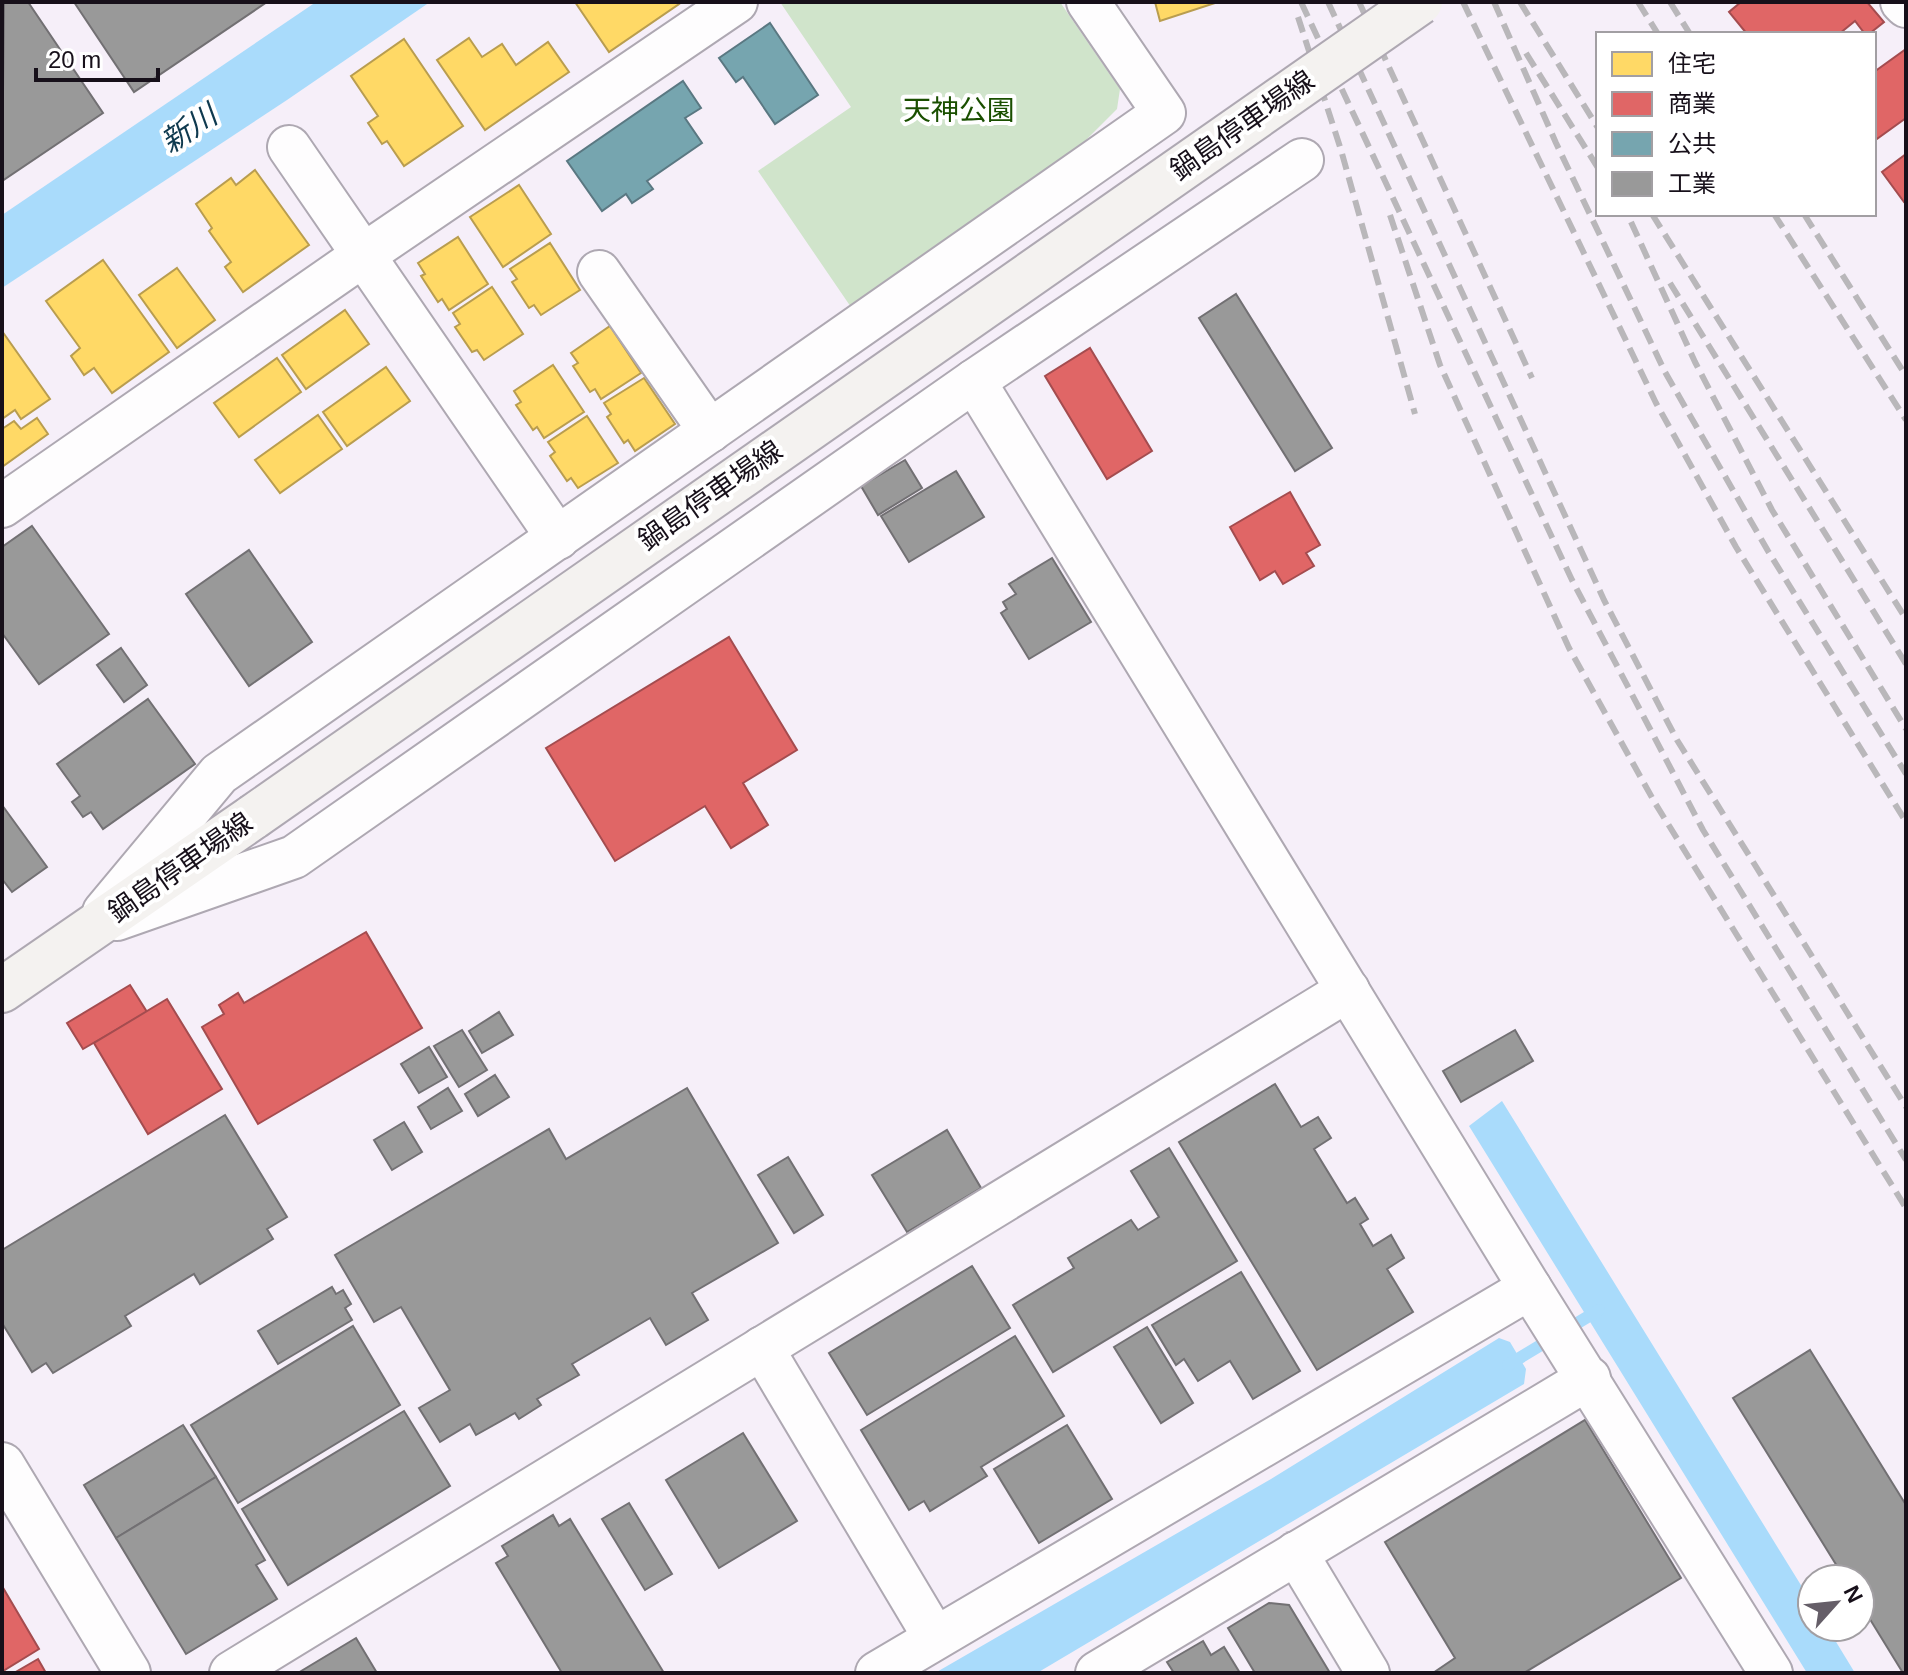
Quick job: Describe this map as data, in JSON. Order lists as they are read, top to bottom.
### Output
{
  "streets": {
    "main road": ["鍋島停車場線"]
  },
  "water": ["新川"],
  "parks": ["天神公園"],
  "legend": [
    "住宅",
    "商業",
    "公共",
    "工業"
  ],
  "scale_bar": "20 m",
  "north": "top right"
}
